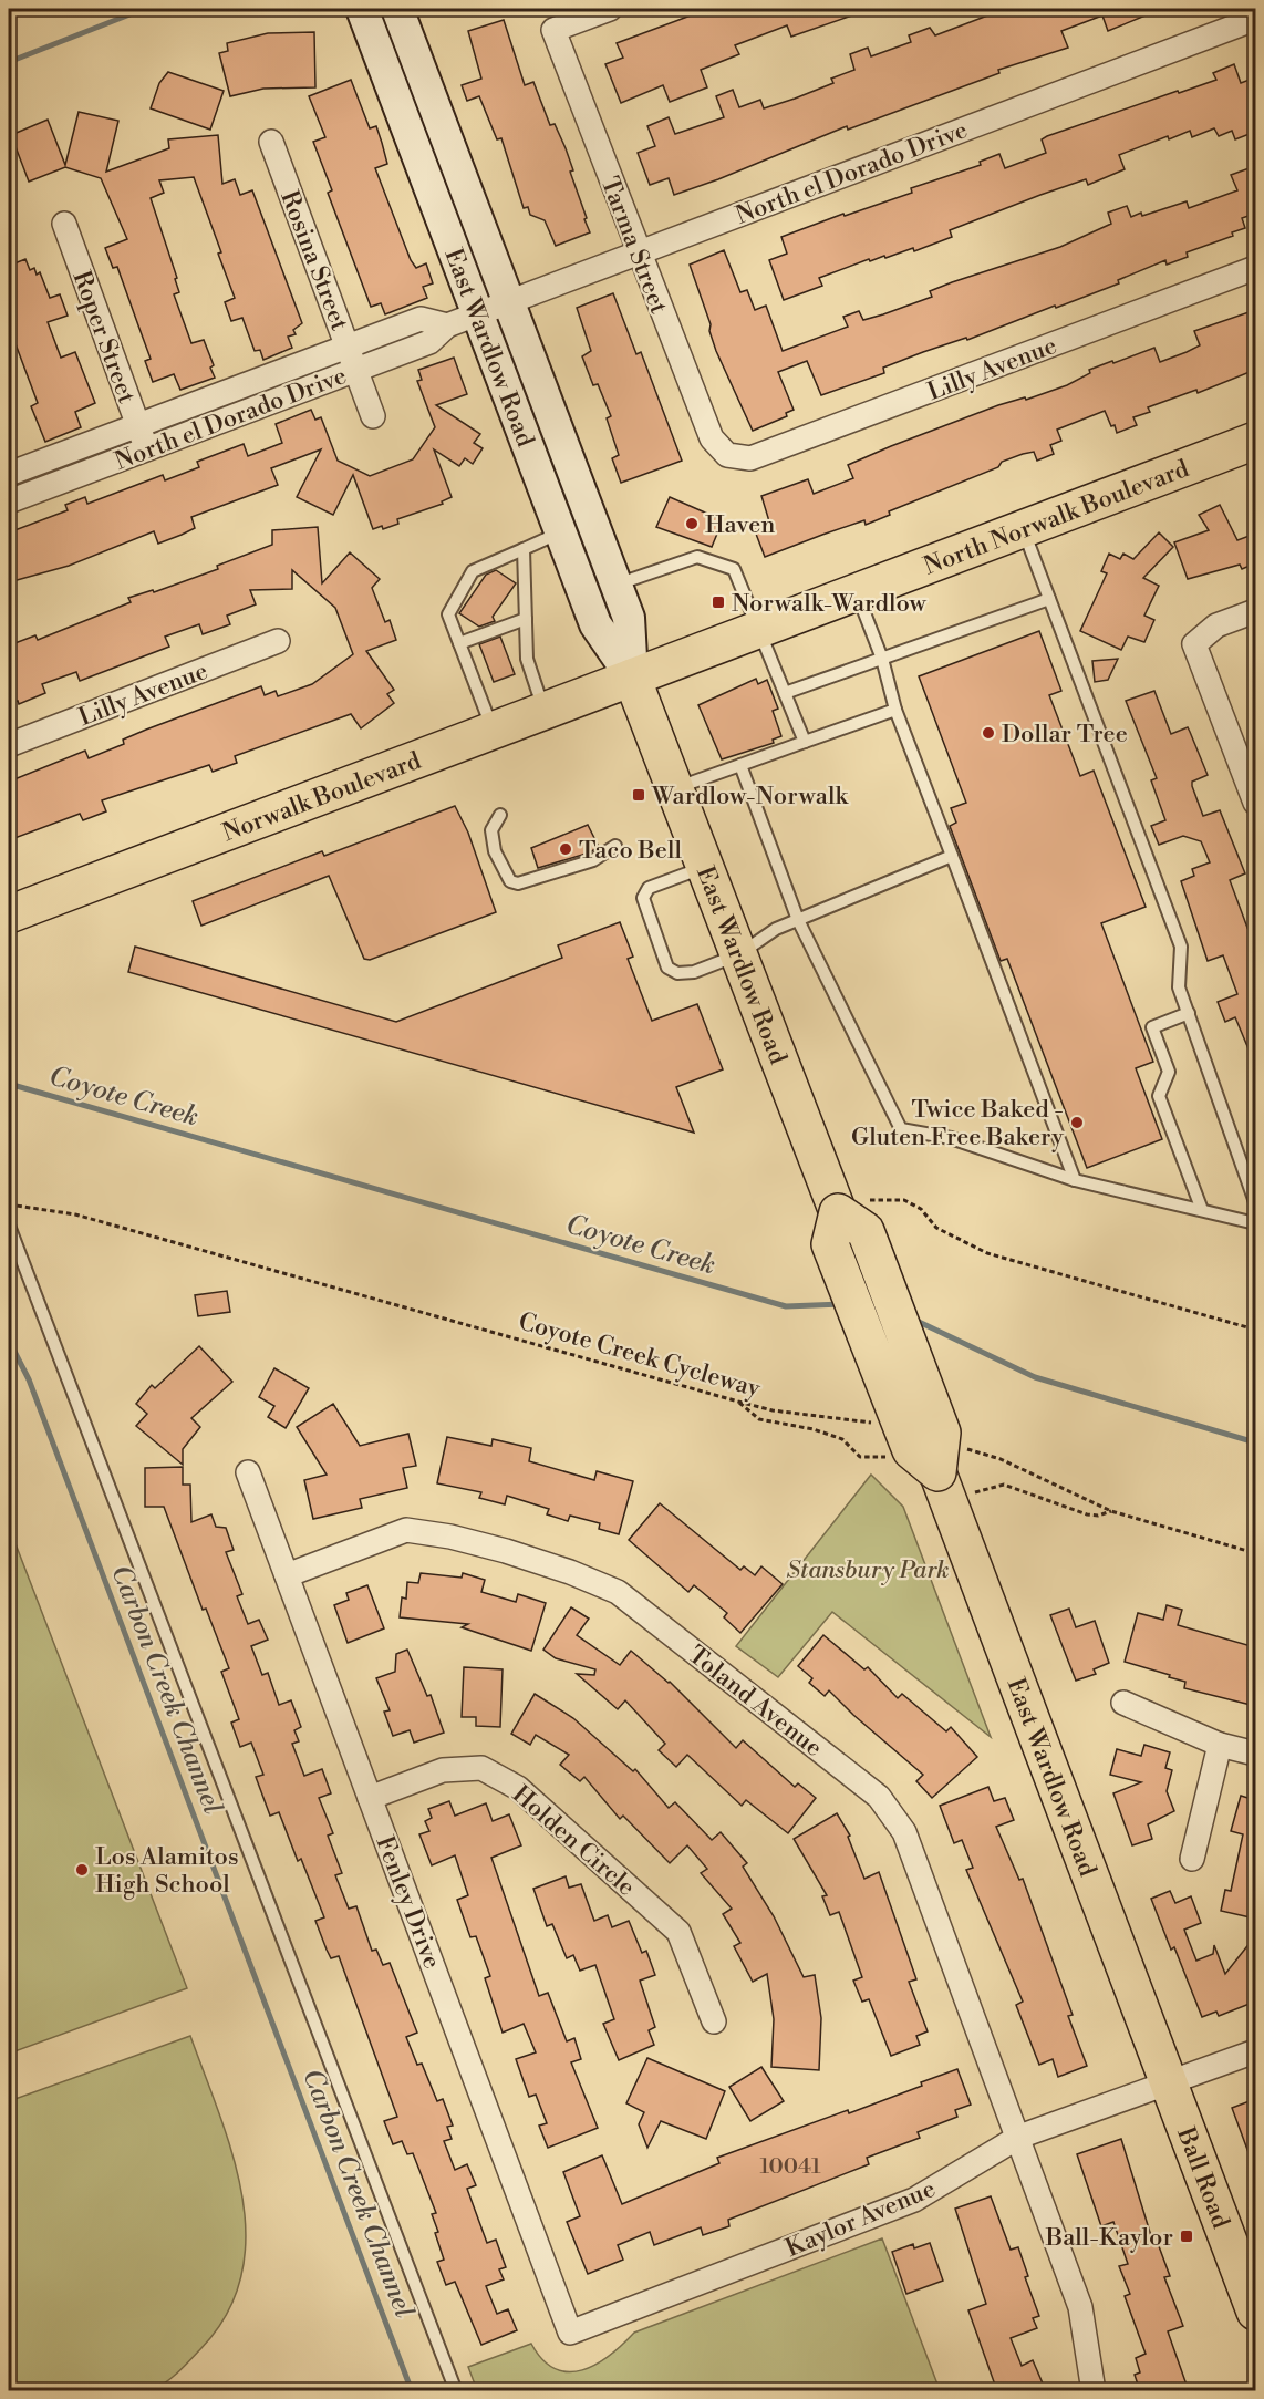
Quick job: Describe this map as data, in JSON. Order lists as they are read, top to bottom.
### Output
{
  "streets": {
    "main road": [
      "East Wardlow Road",
      "North Norwalk Boulevard",
      "Norwalk Boulevard",
      "Ball Road"
    ],
    "street": [
      "North el Dorado Drive",
      "Tarma Street",
      "Rosina Street",
      "Roper Street",
      "Lilly Avenue",
      "Toland Avenue",
      "Holden Circle",
      "Fenley Drive",
      "Kaylor Avenue"
    ],
    "path": ["Coyote Creek Cycleway"]
  },
  "crossings": [
    ["North el Dorado Drive", "Tarma Street"],
    ["North el Dorado Drive", "Rosina Street"],
    ["North el Dorado Drive", "Roper Street"],
    ["North el Dorado Drive", "East Wardlow Road"],
    ["Tarma Street", "Lilly Avenue"],
    ["East Wardlow Road", "North Norwalk Boulevard"],
    ["East Wardlow Road", "Norwalk Boulevard"],
    ["East Wardlow Road", "Ball Road"],
    ["East Wardlow Road", "Kaylor Avenue"],
    ["North Norwalk Boulevard", "Norwalk Boulevard"],
    ["Toland Avenue", "Fenley Drive"],
    ["Toland Avenue", "Kaylor Avenue"],
    ["Holden Circle", "Fenley Drive"],
    ["Fenley Drive", "Kaylor Avenue"],
    ["Ball Road", "Kaylor Avenue"]
  ],
  "water": ["Coyote Creek", "Carbon Creek Channel"],
  "parks": ["Stansbury Park"],
  "places": {
    "other": [
      "Haven",
      "Dollar Tree",
      "Taco Bell",
      "Twice Baked - Gluten Free Bakery",
      "Los Alamitos High School"
    ],
    "transit": ["Norwalk-Wardlow", "Wardlow-Norwalk", "Ball-Kaylor"]
  },
  "house_numbers": ["10041"]
}
